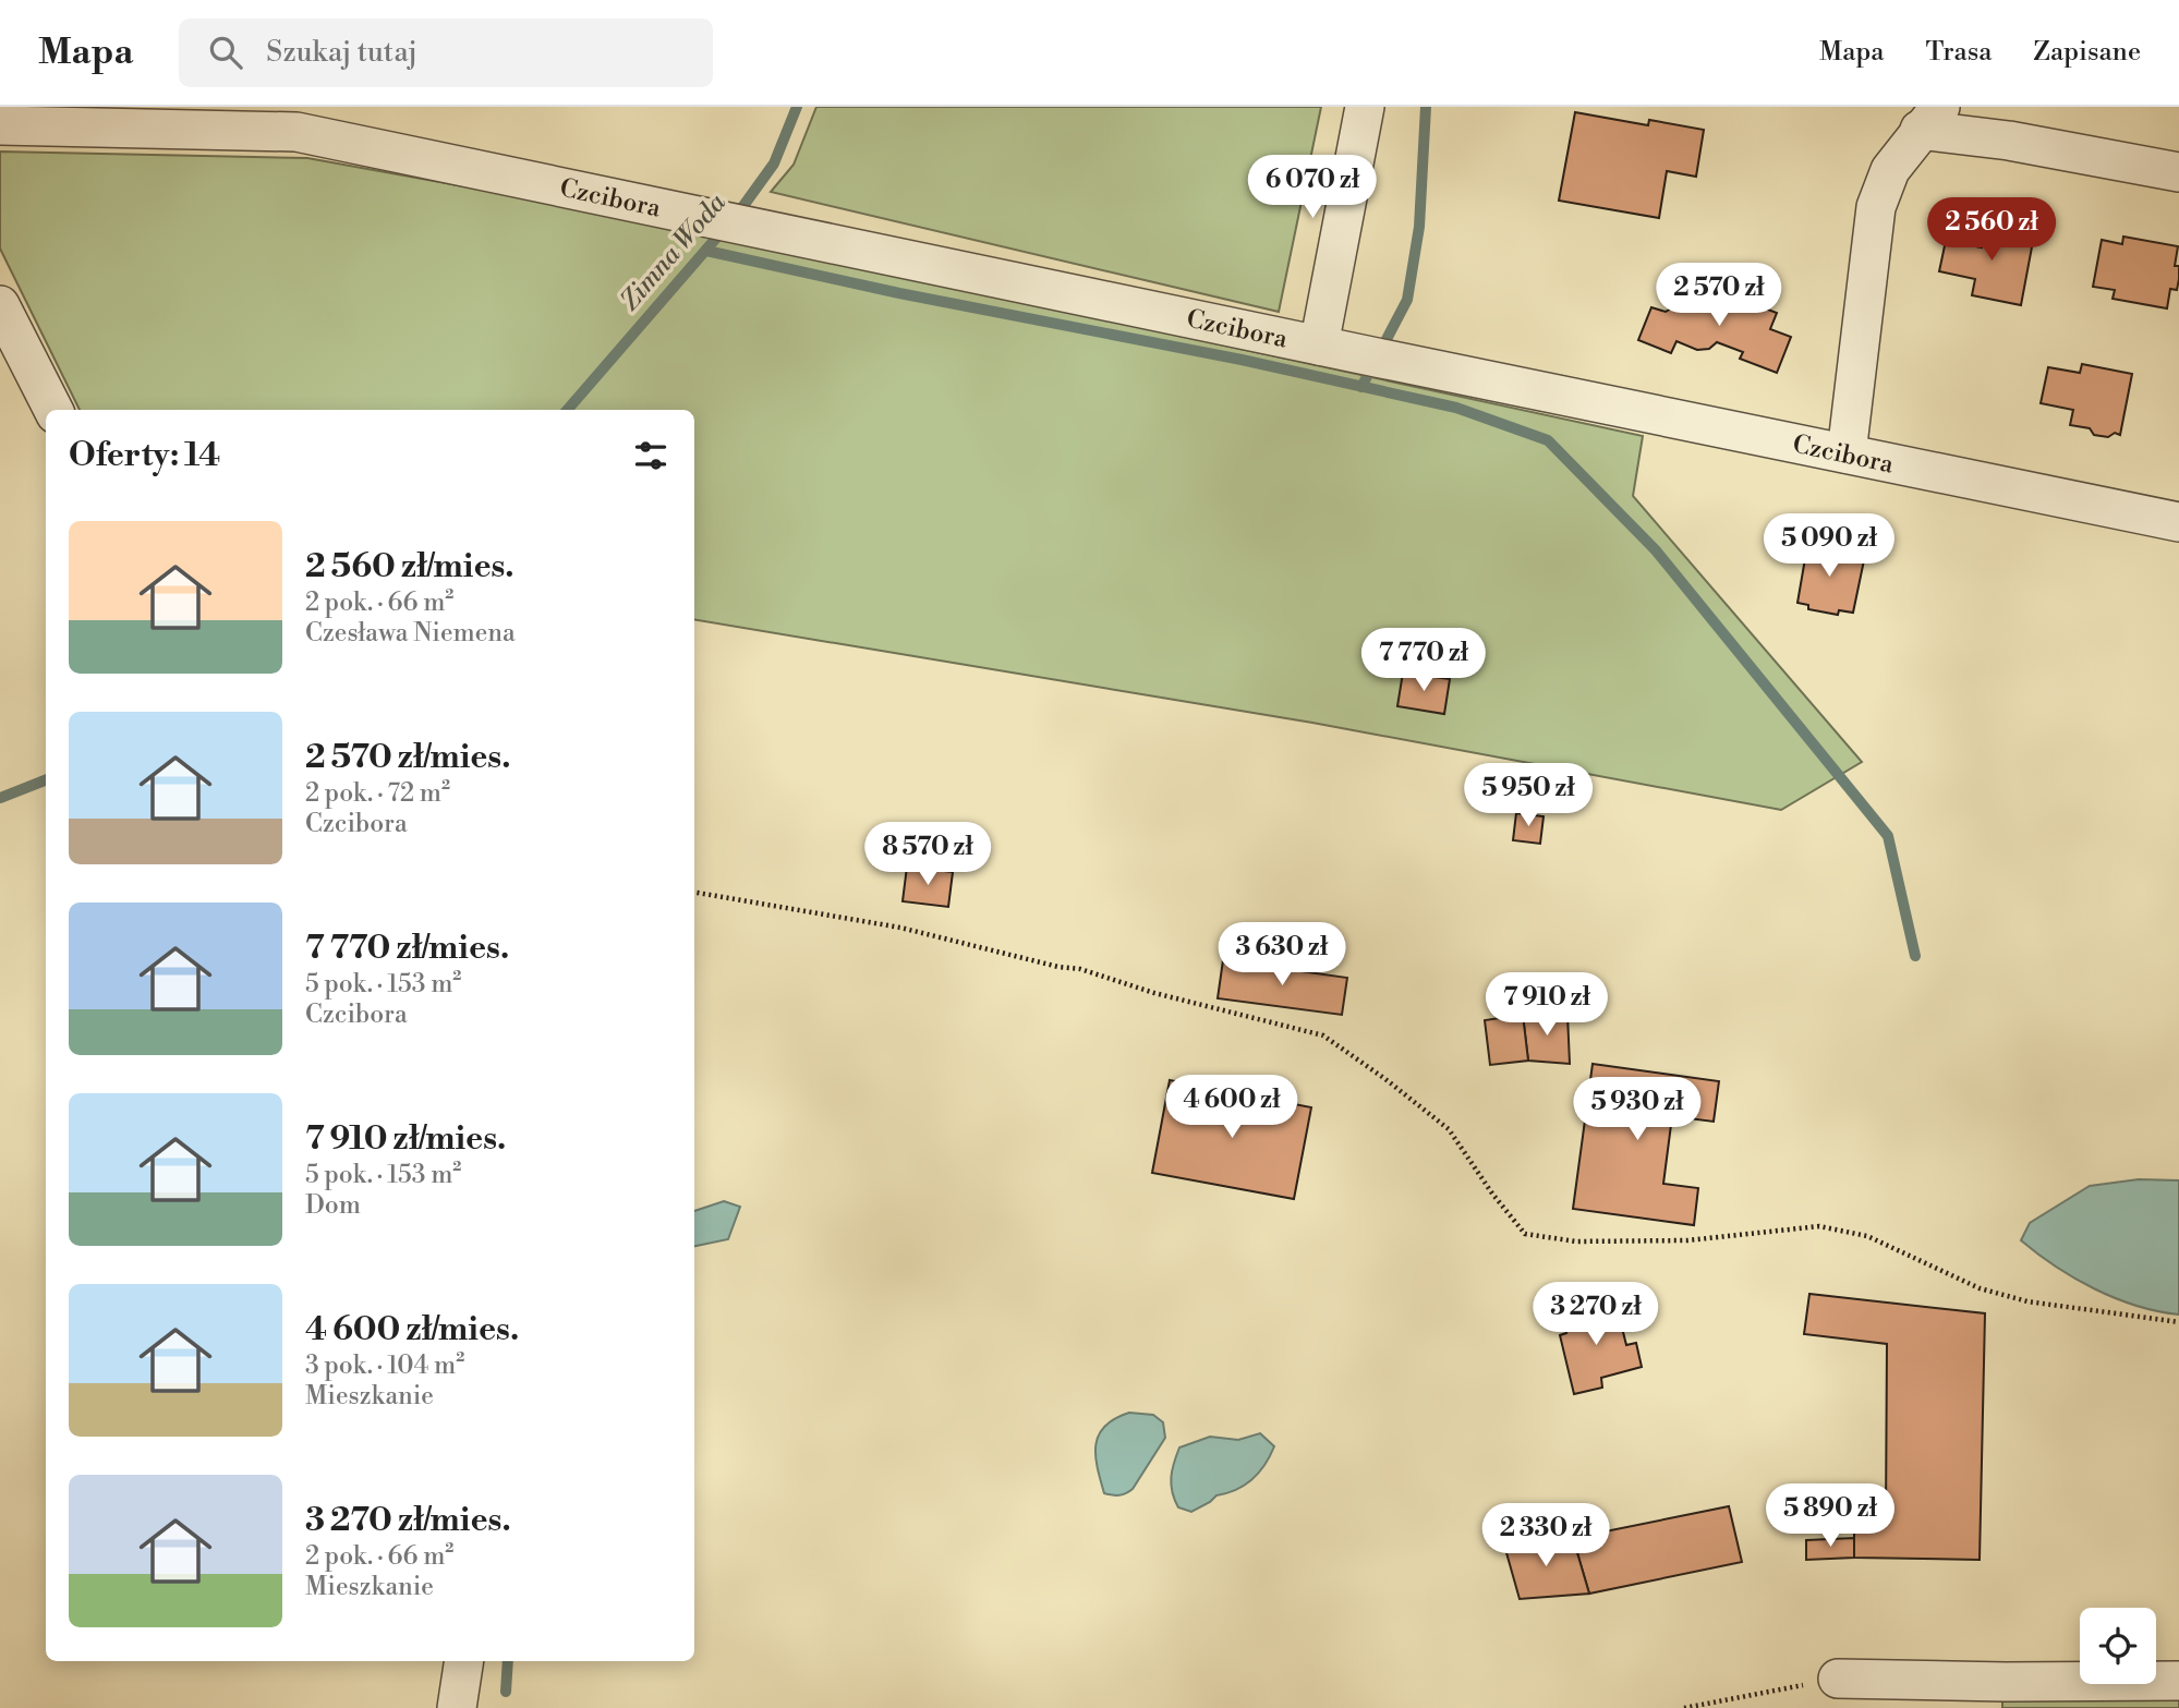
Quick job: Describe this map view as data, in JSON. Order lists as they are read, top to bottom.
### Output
{
  "streets": {
    "street": ["Czcibora"]
  },
  "water": ["Zimna Woda"],
  "page": {
    "header": "Mapa",
    "search": "Szukaj tutaj",
    "nav": ["Mapa", "Trasa", "Zapisane"],
    "price": [
      "6 070 zł",
      "2 560 zł",
      "2 570 zł",
      "5 090 zł",
      "7 770 zł",
      "5 950 zł",
      "8 570 zł",
      "3 630 zł",
      "7 910 zł",
      "4 600 zł",
      "5 930 zł",
      "3 270 zł",
      "5 890 zł",
      "2 330 zł"
    ],
    "heading": "Oferty: 14",
    "list": [
      {
        "name": "2 560 zł/mies.",
        "note": "2 pok. · 66 m² · Czesława Niemena"
      },
      {
        "name": "2 570 zł/mies.",
        "note": "2 pok. · 72 m² · Czcibora"
      },
      {
        "name": "7 770 zł/mies.",
        "note": "5 pok. · 153 m² · Czcibora"
      },
      {
        "name": "7 910 zł/mies.",
        "note": "5 pok. · 153 m² · Dom"
      },
      {
        "name": "4 600 zł/mies.",
        "note": "3 pok. · 104 m² · Mieszkanie"
      },
      {
        "name": "3 270 zł/mies.",
        "note": "2 pok. · 66 m² · Mieszkanie"
      }
    ]
  }
}
